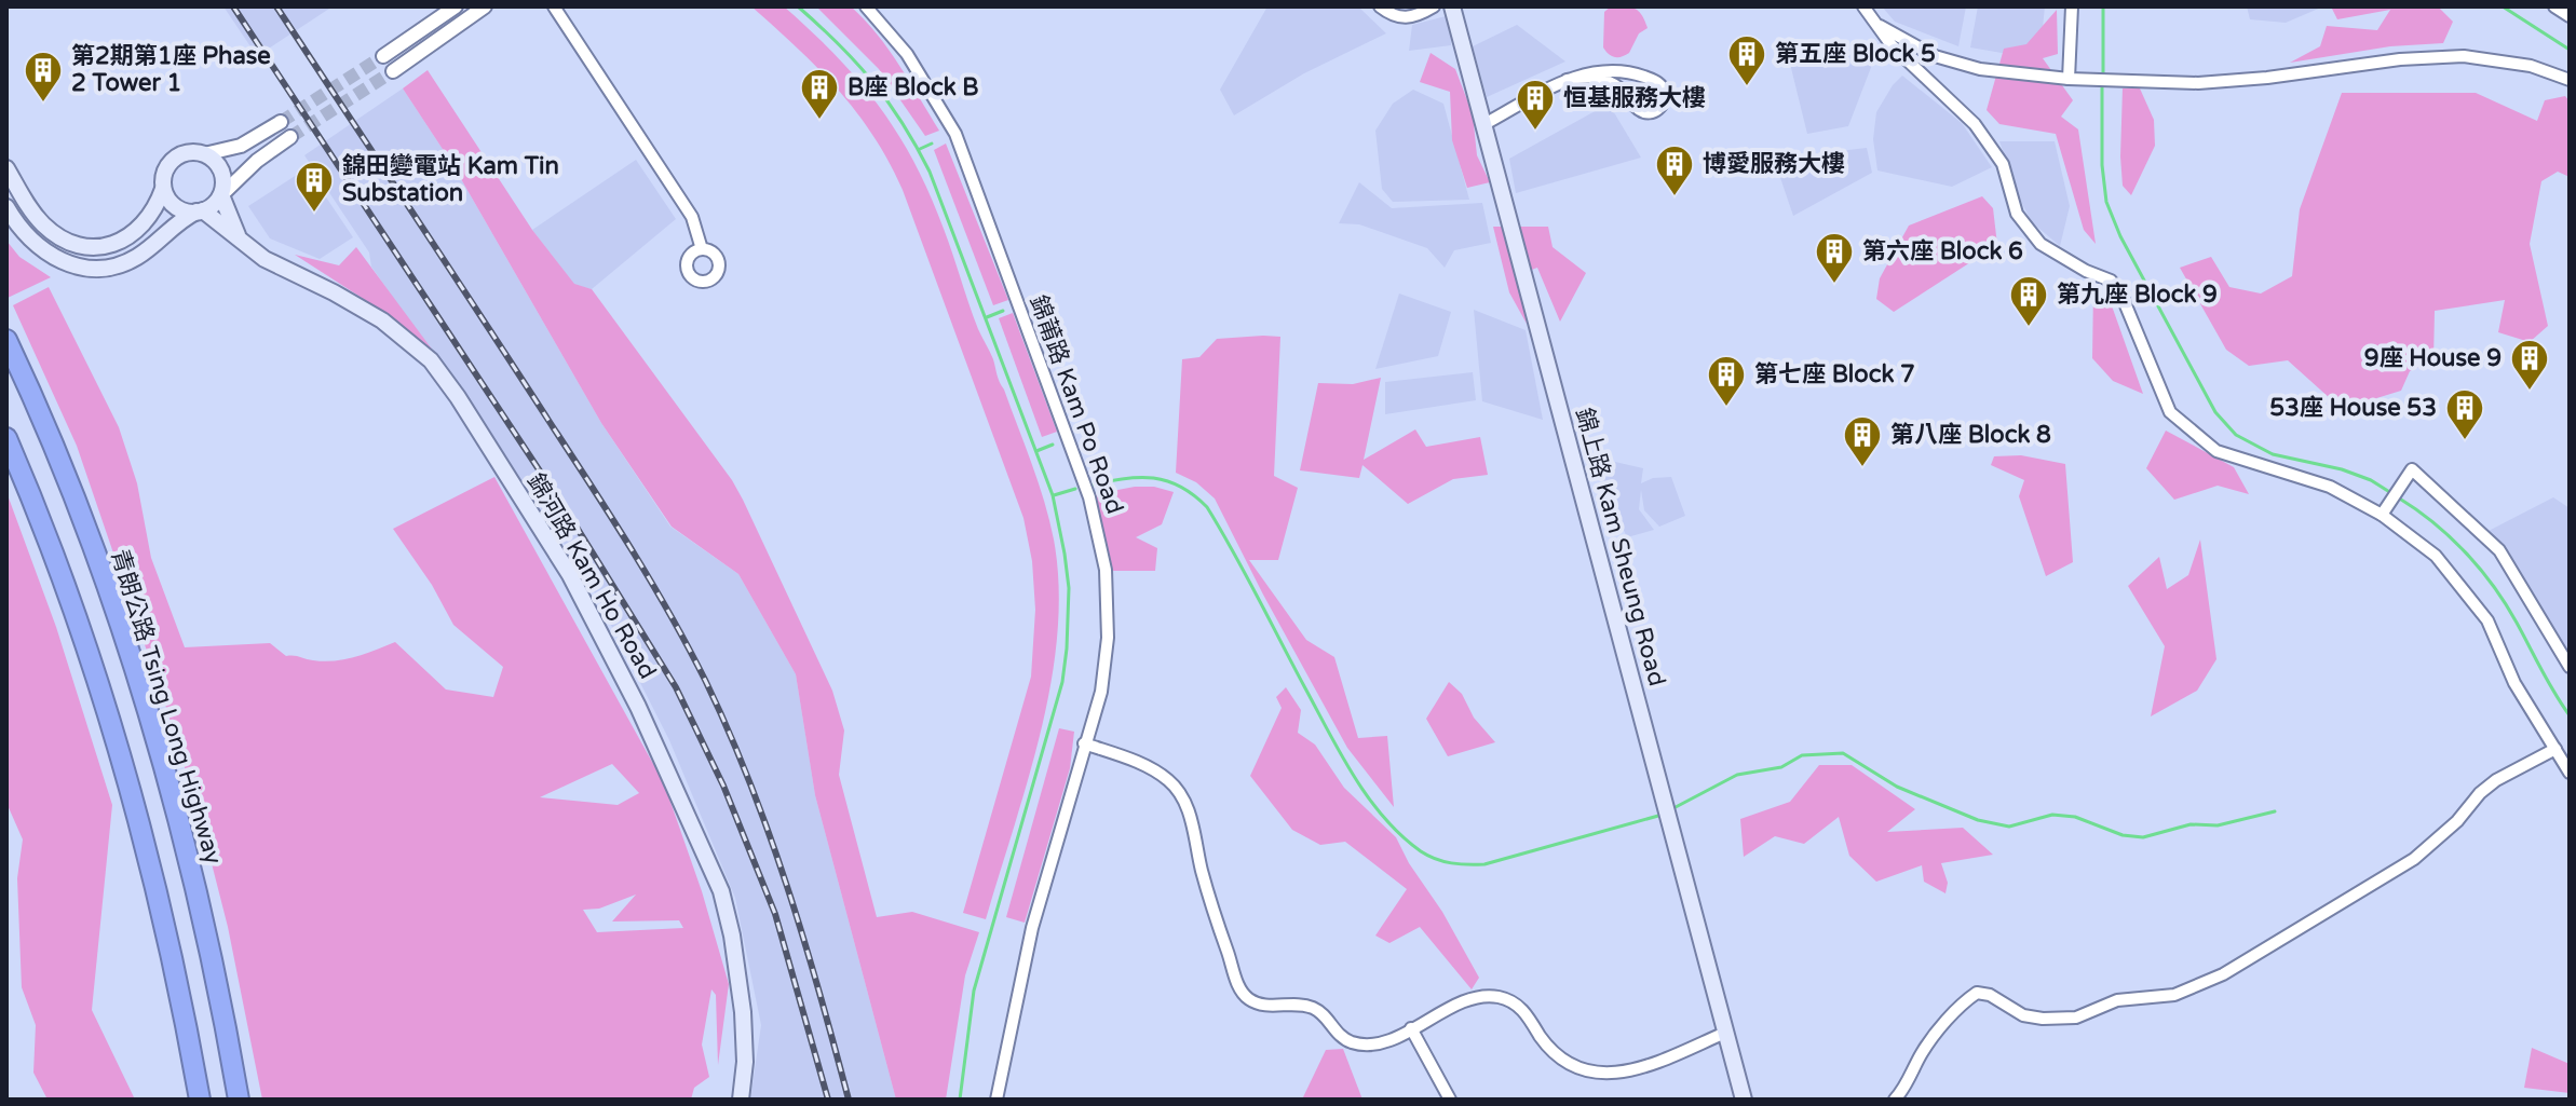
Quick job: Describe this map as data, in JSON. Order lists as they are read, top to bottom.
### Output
{
  "streets": {
    "highway": ["青朗公路 Tsing Long Highway"],
    "main road": ["錦上路 Kam Sheung Road", "錦河路 Kam Ho Road"],
    "street": ["錦莆路 Kam Po Road"]
  },
  "places": {
    "building": [
      "第五座 Block 5",
      "第2期第1座 Phase 2 Tower 1",
      "B座 Block B",
      "恒基服務大樓",
      "博愛服務大樓",
      "錦田變電站 Kam Tin Substation",
      "第六座 Block 6",
      "第九座 Block 9",
      "9座 House 9",
      "第七座 Block 7",
      "53座 House 53",
      "第八座 Block 8"
    ]
  }
}
